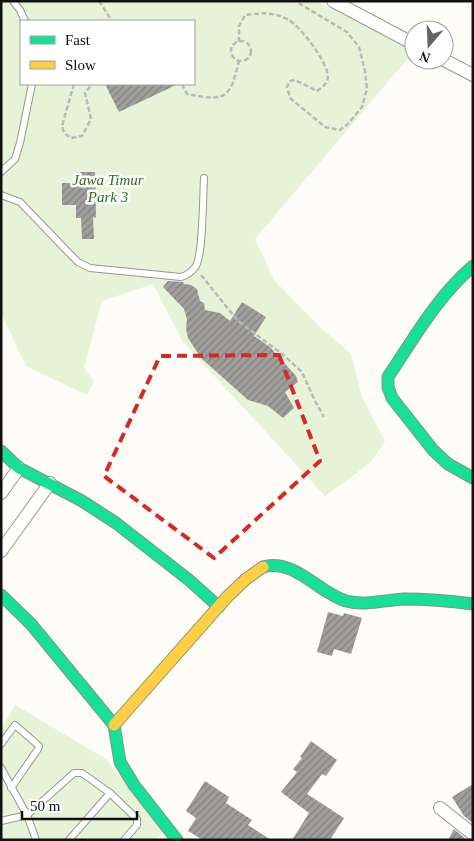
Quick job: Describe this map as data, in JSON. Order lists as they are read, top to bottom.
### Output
{
  "parks": ["Jawa Timur Park 3"],
  "legend": ["Fast", "Slow"],
  "scale_bar": "50 m",
  "north": "bottom"
}
